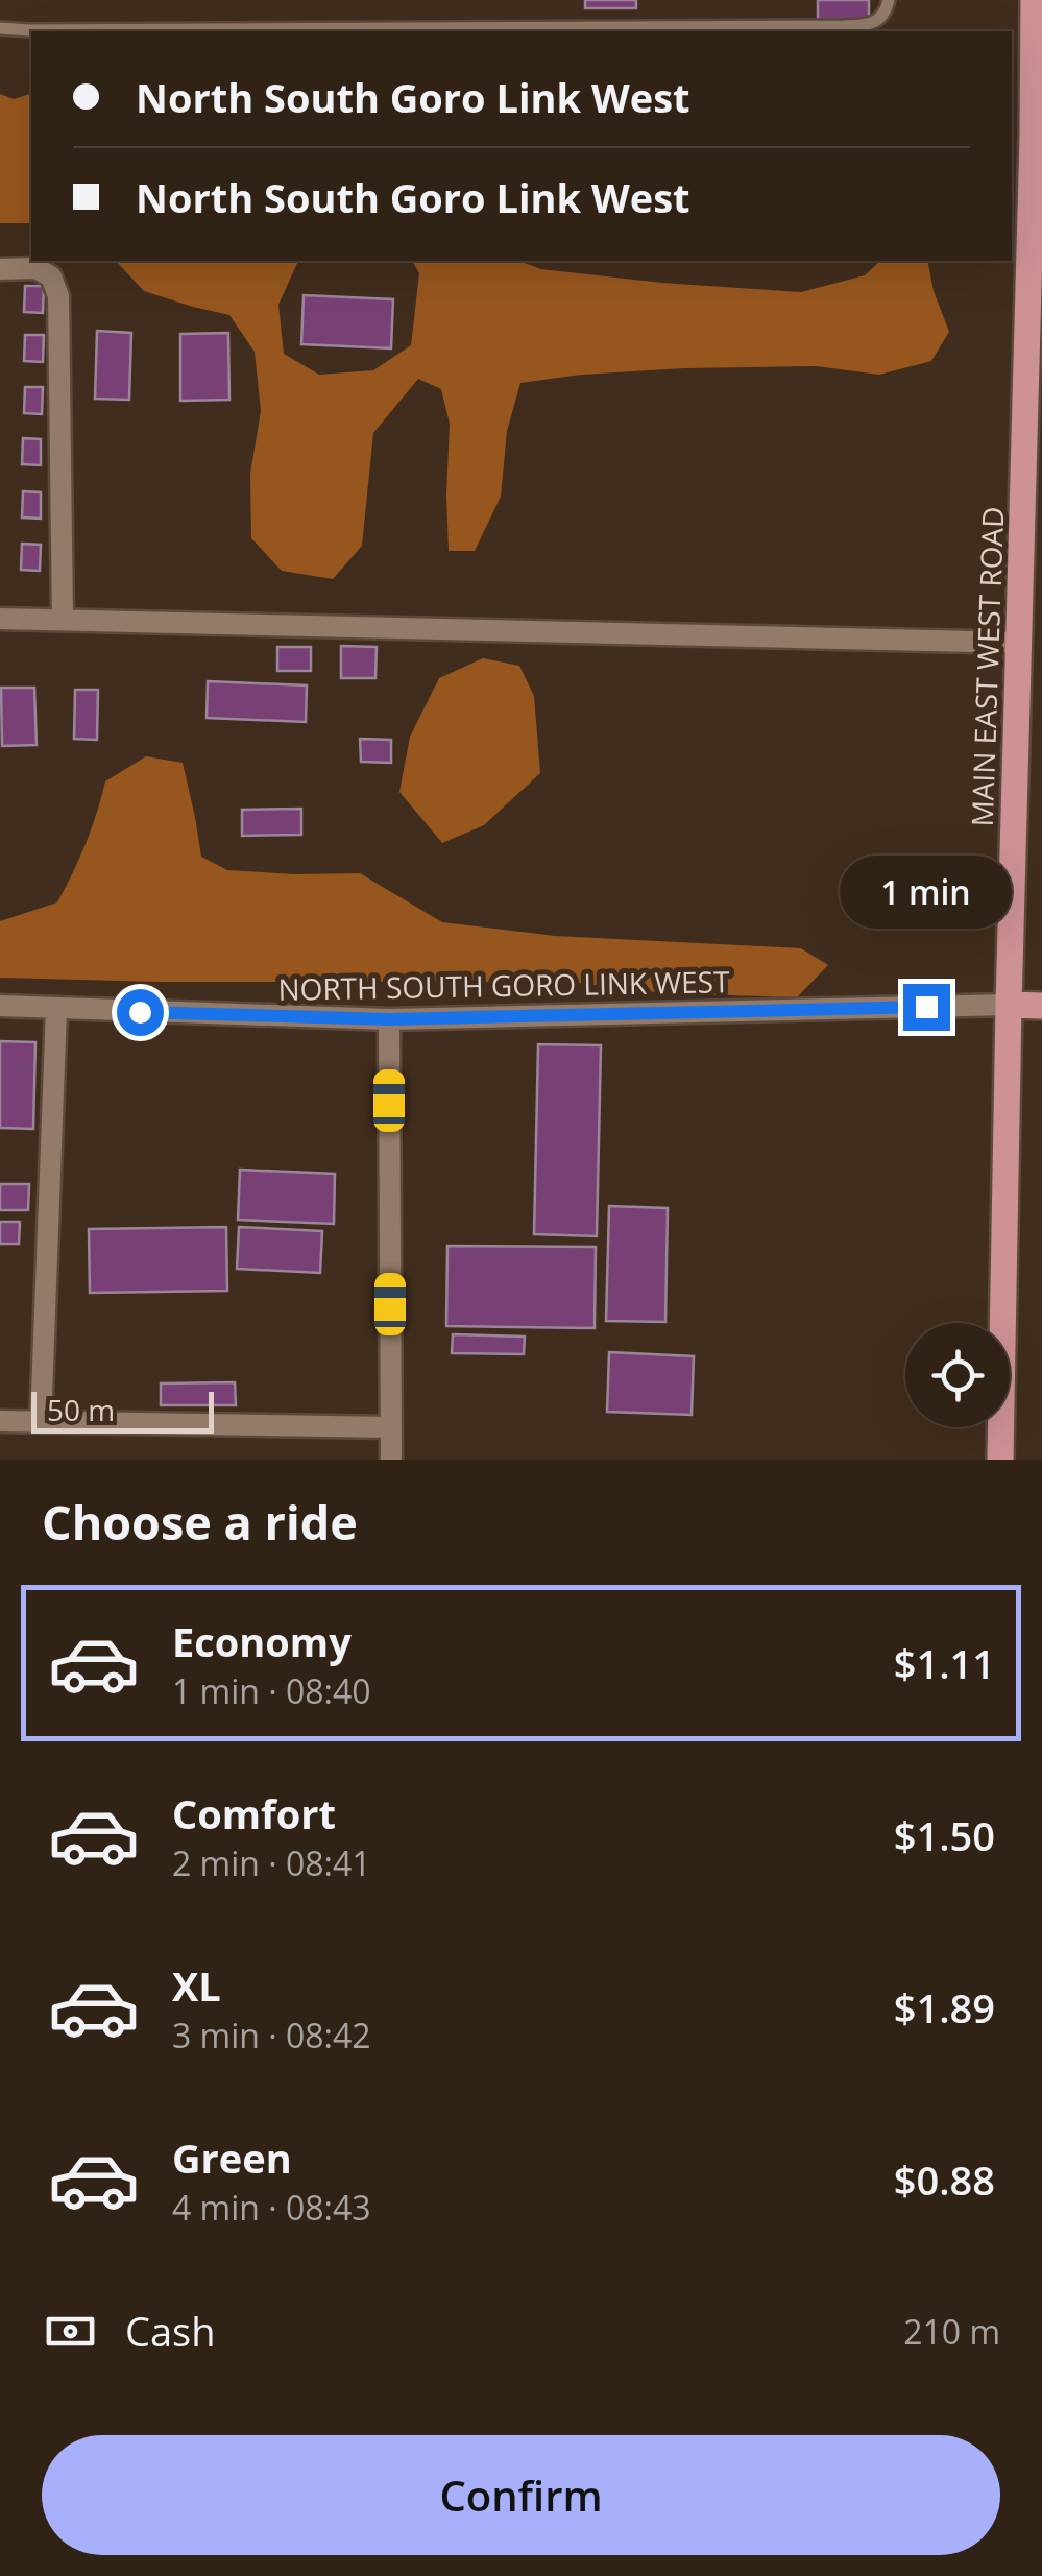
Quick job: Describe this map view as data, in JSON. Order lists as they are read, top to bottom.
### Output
{
  "streets": {
    "main road": ["MAIN EAST WEST ROAD"],
    "street": ["NORTH SOUTH GORO LINK WEST"]
  },
  "crossings": [
    ["MAIN EAST WEST ROAD", "NORTH SOUTH GORO LINK WEST"]
  ],
  "scale_bar": "50 m",
  "page": {
    "banner": ["North South Goro Link West", "North South Goro Link West"],
    "bubble": "1 min",
    "scale": "50 m",
    "heading": "Choose a ride",
    "list": [
      {
        "name": "Economy",
        "note": "1 min · 08:40",
        "value": "$1.11"
      },
      {
        "name": "Comfort",
        "note": "2 min · 08:41",
        "value": "$1.50"
      },
      {
        "name": "XL",
        "note": "3 min · 08:42",
        "value": "$1.89"
      },
      {
        "name": "Green",
        "note": "4 min · 08:43",
        "value": "$0.88"
      }
    ],
    "pay": ["Cash", "210 m"],
    "buttons": "Confirm"
  }
}
